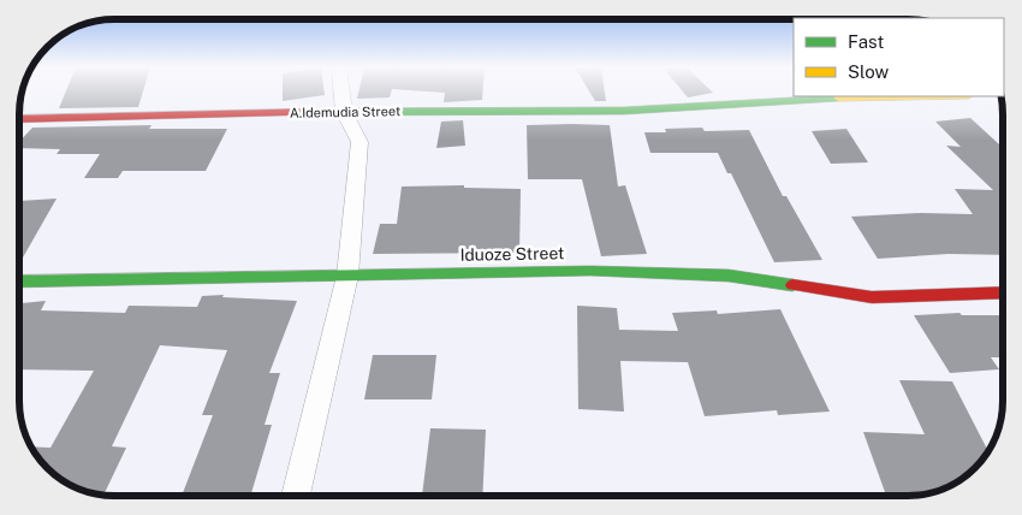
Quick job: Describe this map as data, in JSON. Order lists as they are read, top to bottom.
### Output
{
  "streets": {
    "street": ["A.Idemudia Street", "Iduoze Street"]
  },
  "legend": ["Fast", "Slow"]
}
